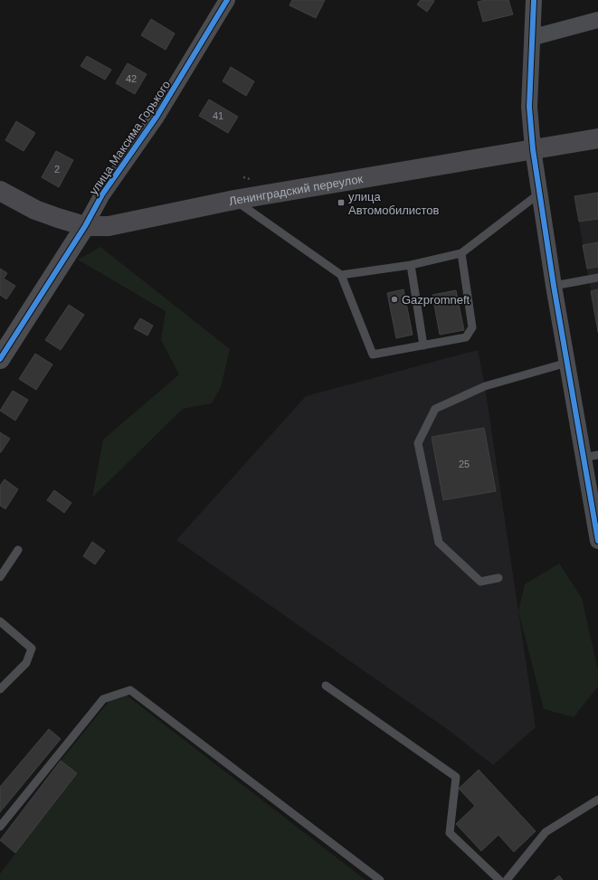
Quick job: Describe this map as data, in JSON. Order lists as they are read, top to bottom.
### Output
{
  "streets": {
    "main road": ["Ленинградский переулок"],
    "street": ["улица Максима Горького"]
  },
  "crossings": [
    ["улица Максима Горького", "Ленинградский переулок"]
  ],
  "places": {
    "transit": ["улица Автомобилистов"],
    "other": ["Gazpromneft"]
  },
  "house_numbers": [
    "42",
    "41",
    "2",
    "25"
  ]
}
